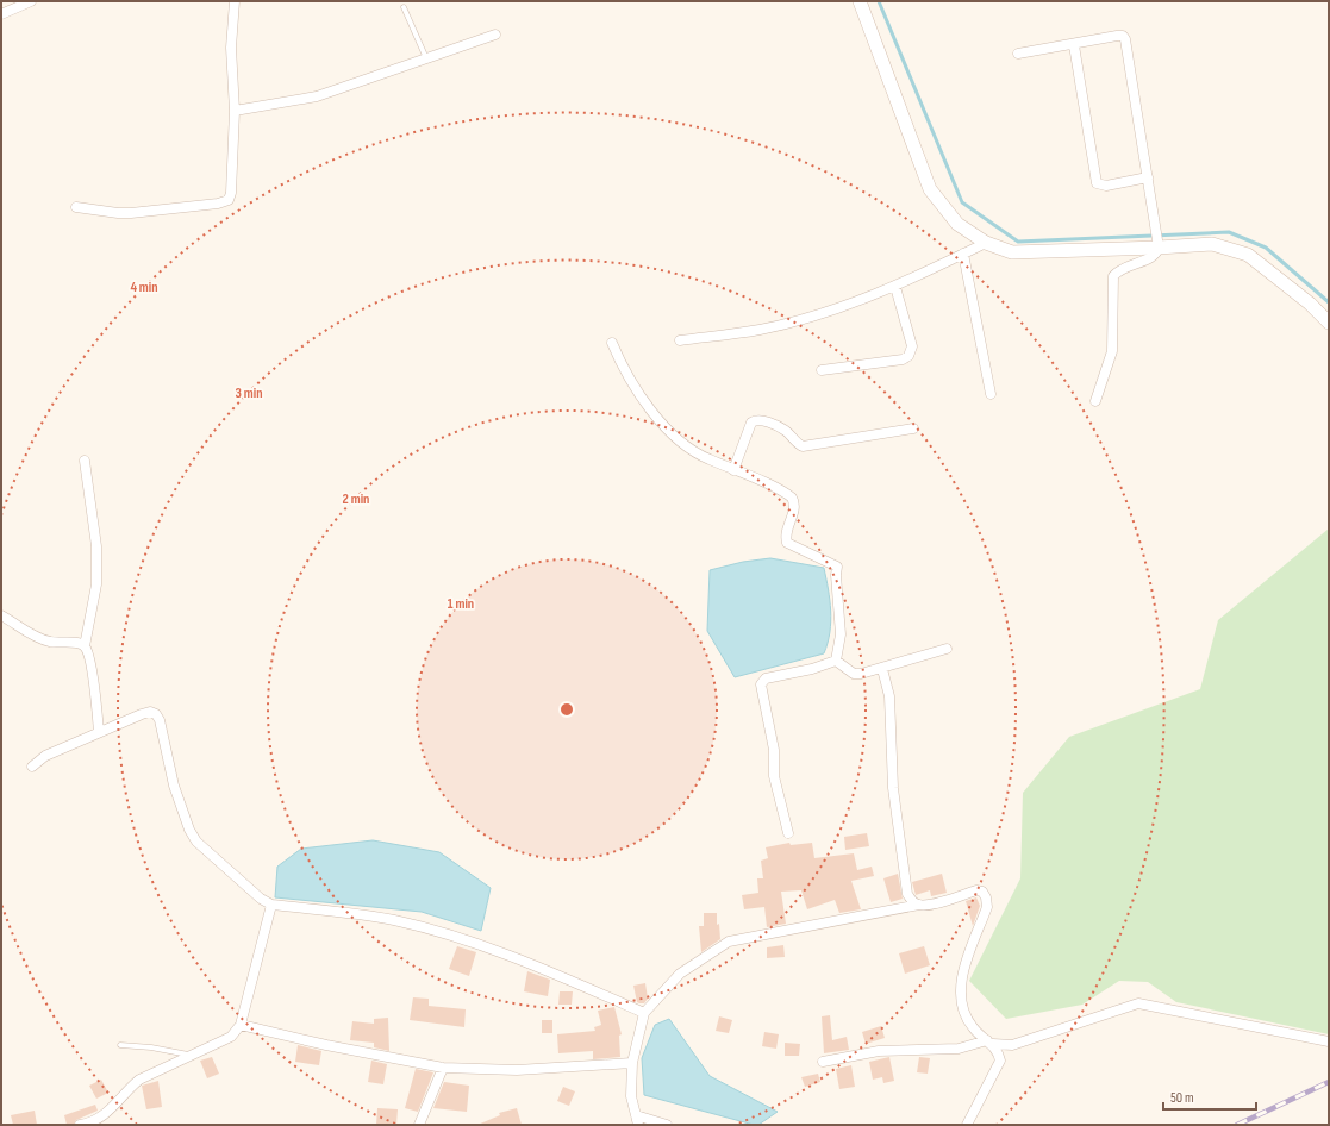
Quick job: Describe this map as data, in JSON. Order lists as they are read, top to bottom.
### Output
{
  "scale_bar": "50 m",
  "rings": [
    "4 min",
    "3 min",
    "2 min",
    "1 min"
  ]
}
